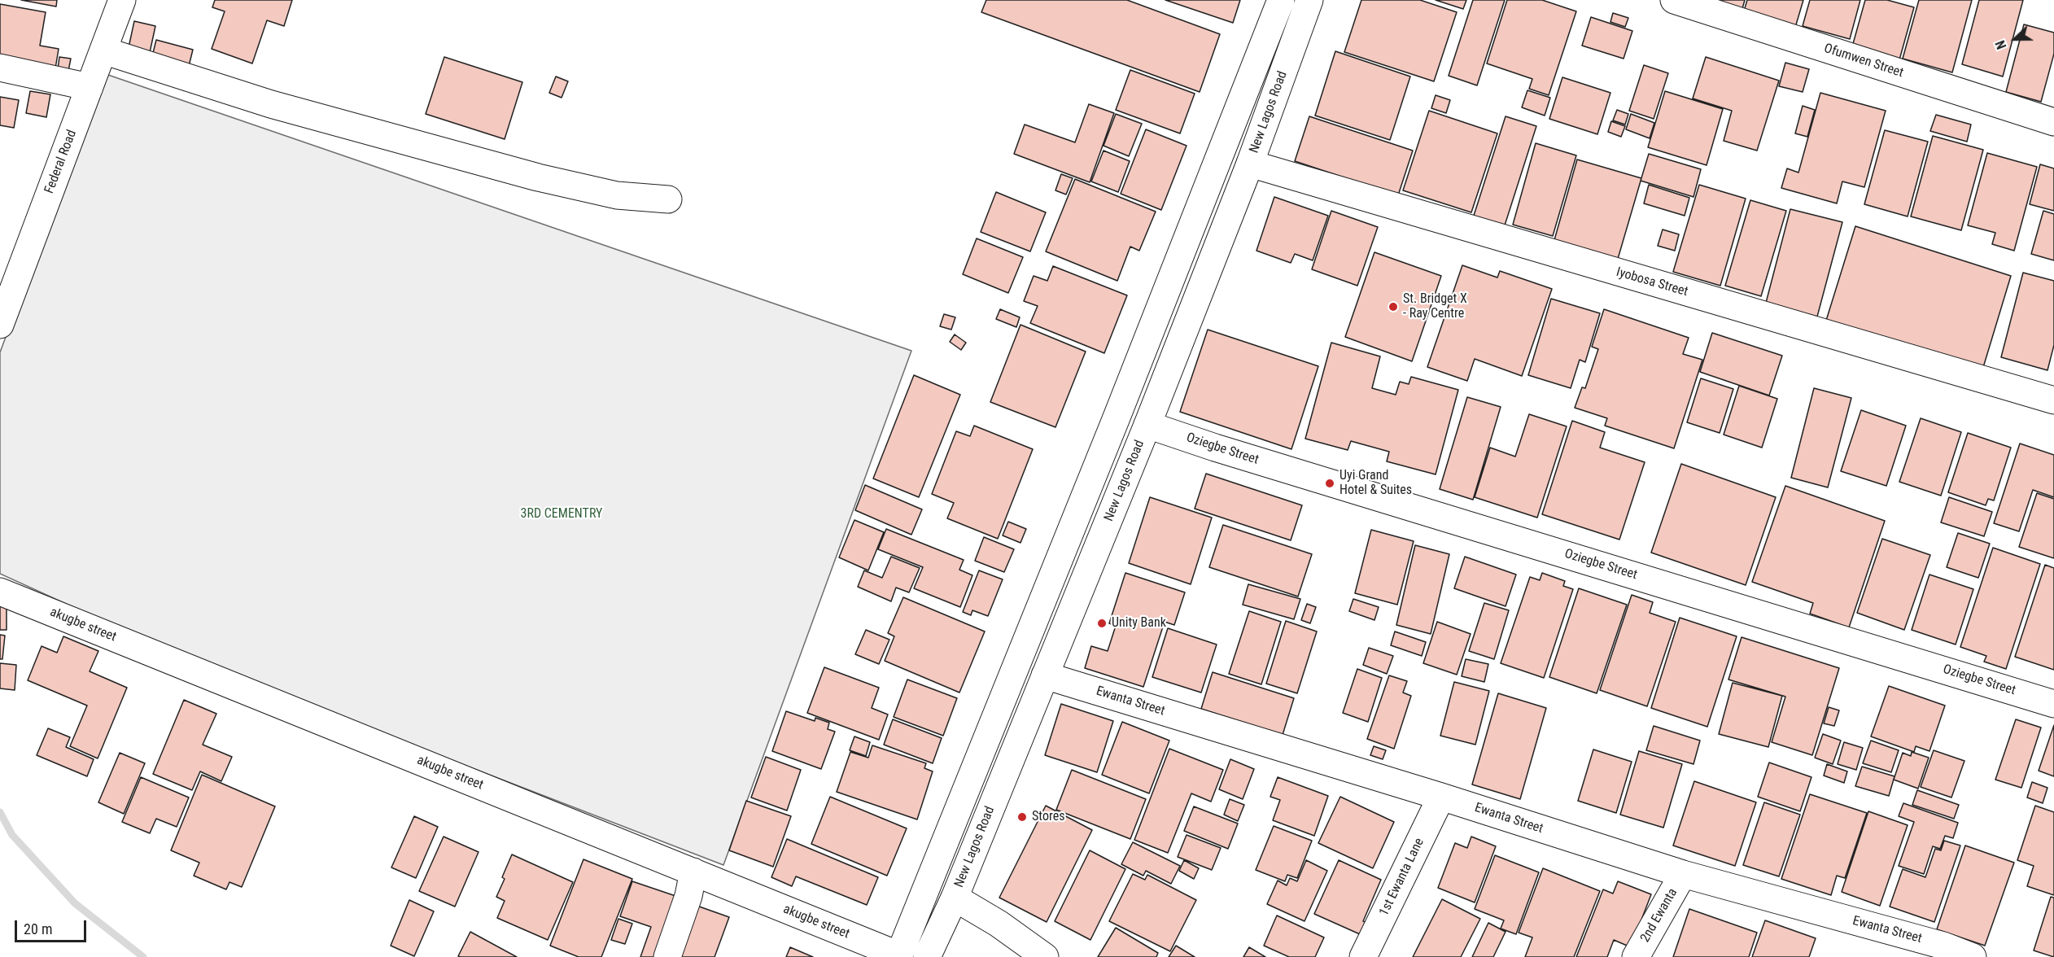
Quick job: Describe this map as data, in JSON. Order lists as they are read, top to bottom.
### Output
{
  "streets": {
    "street": [
      "Ofumwen Street",
      "New Lagos Road",
      "Federal Road",
      "Iyobosa Street",
      "Oziegbe Street",
      "akugbe street",
      "Ewanta Street",
      "1st Ewanta Lane",
      "2nd Ewanta"
    ]
  },
  "crossings": [
    ["New Lagos Road", "Iyobosa Street"],
    ["New Lagos Road", "Oziegbe Street"],
    ["New Lagos Road", "Ewanta Street"],
    ["Ewanta Street", "1st Ewanta Lane"],
    ["Ewanta Street", "2nd Ewanta"]
  ],
  "parks": ["3RD CEMENTRY"],
  "places": [
    "St. Bridget X - Ray Centre",
    "Uyi Grand Hotel & Suites",
    "Unity Bank",
    "Stores"
  ],
  "scale_bar": "20 m",
  "north": "left"
}
